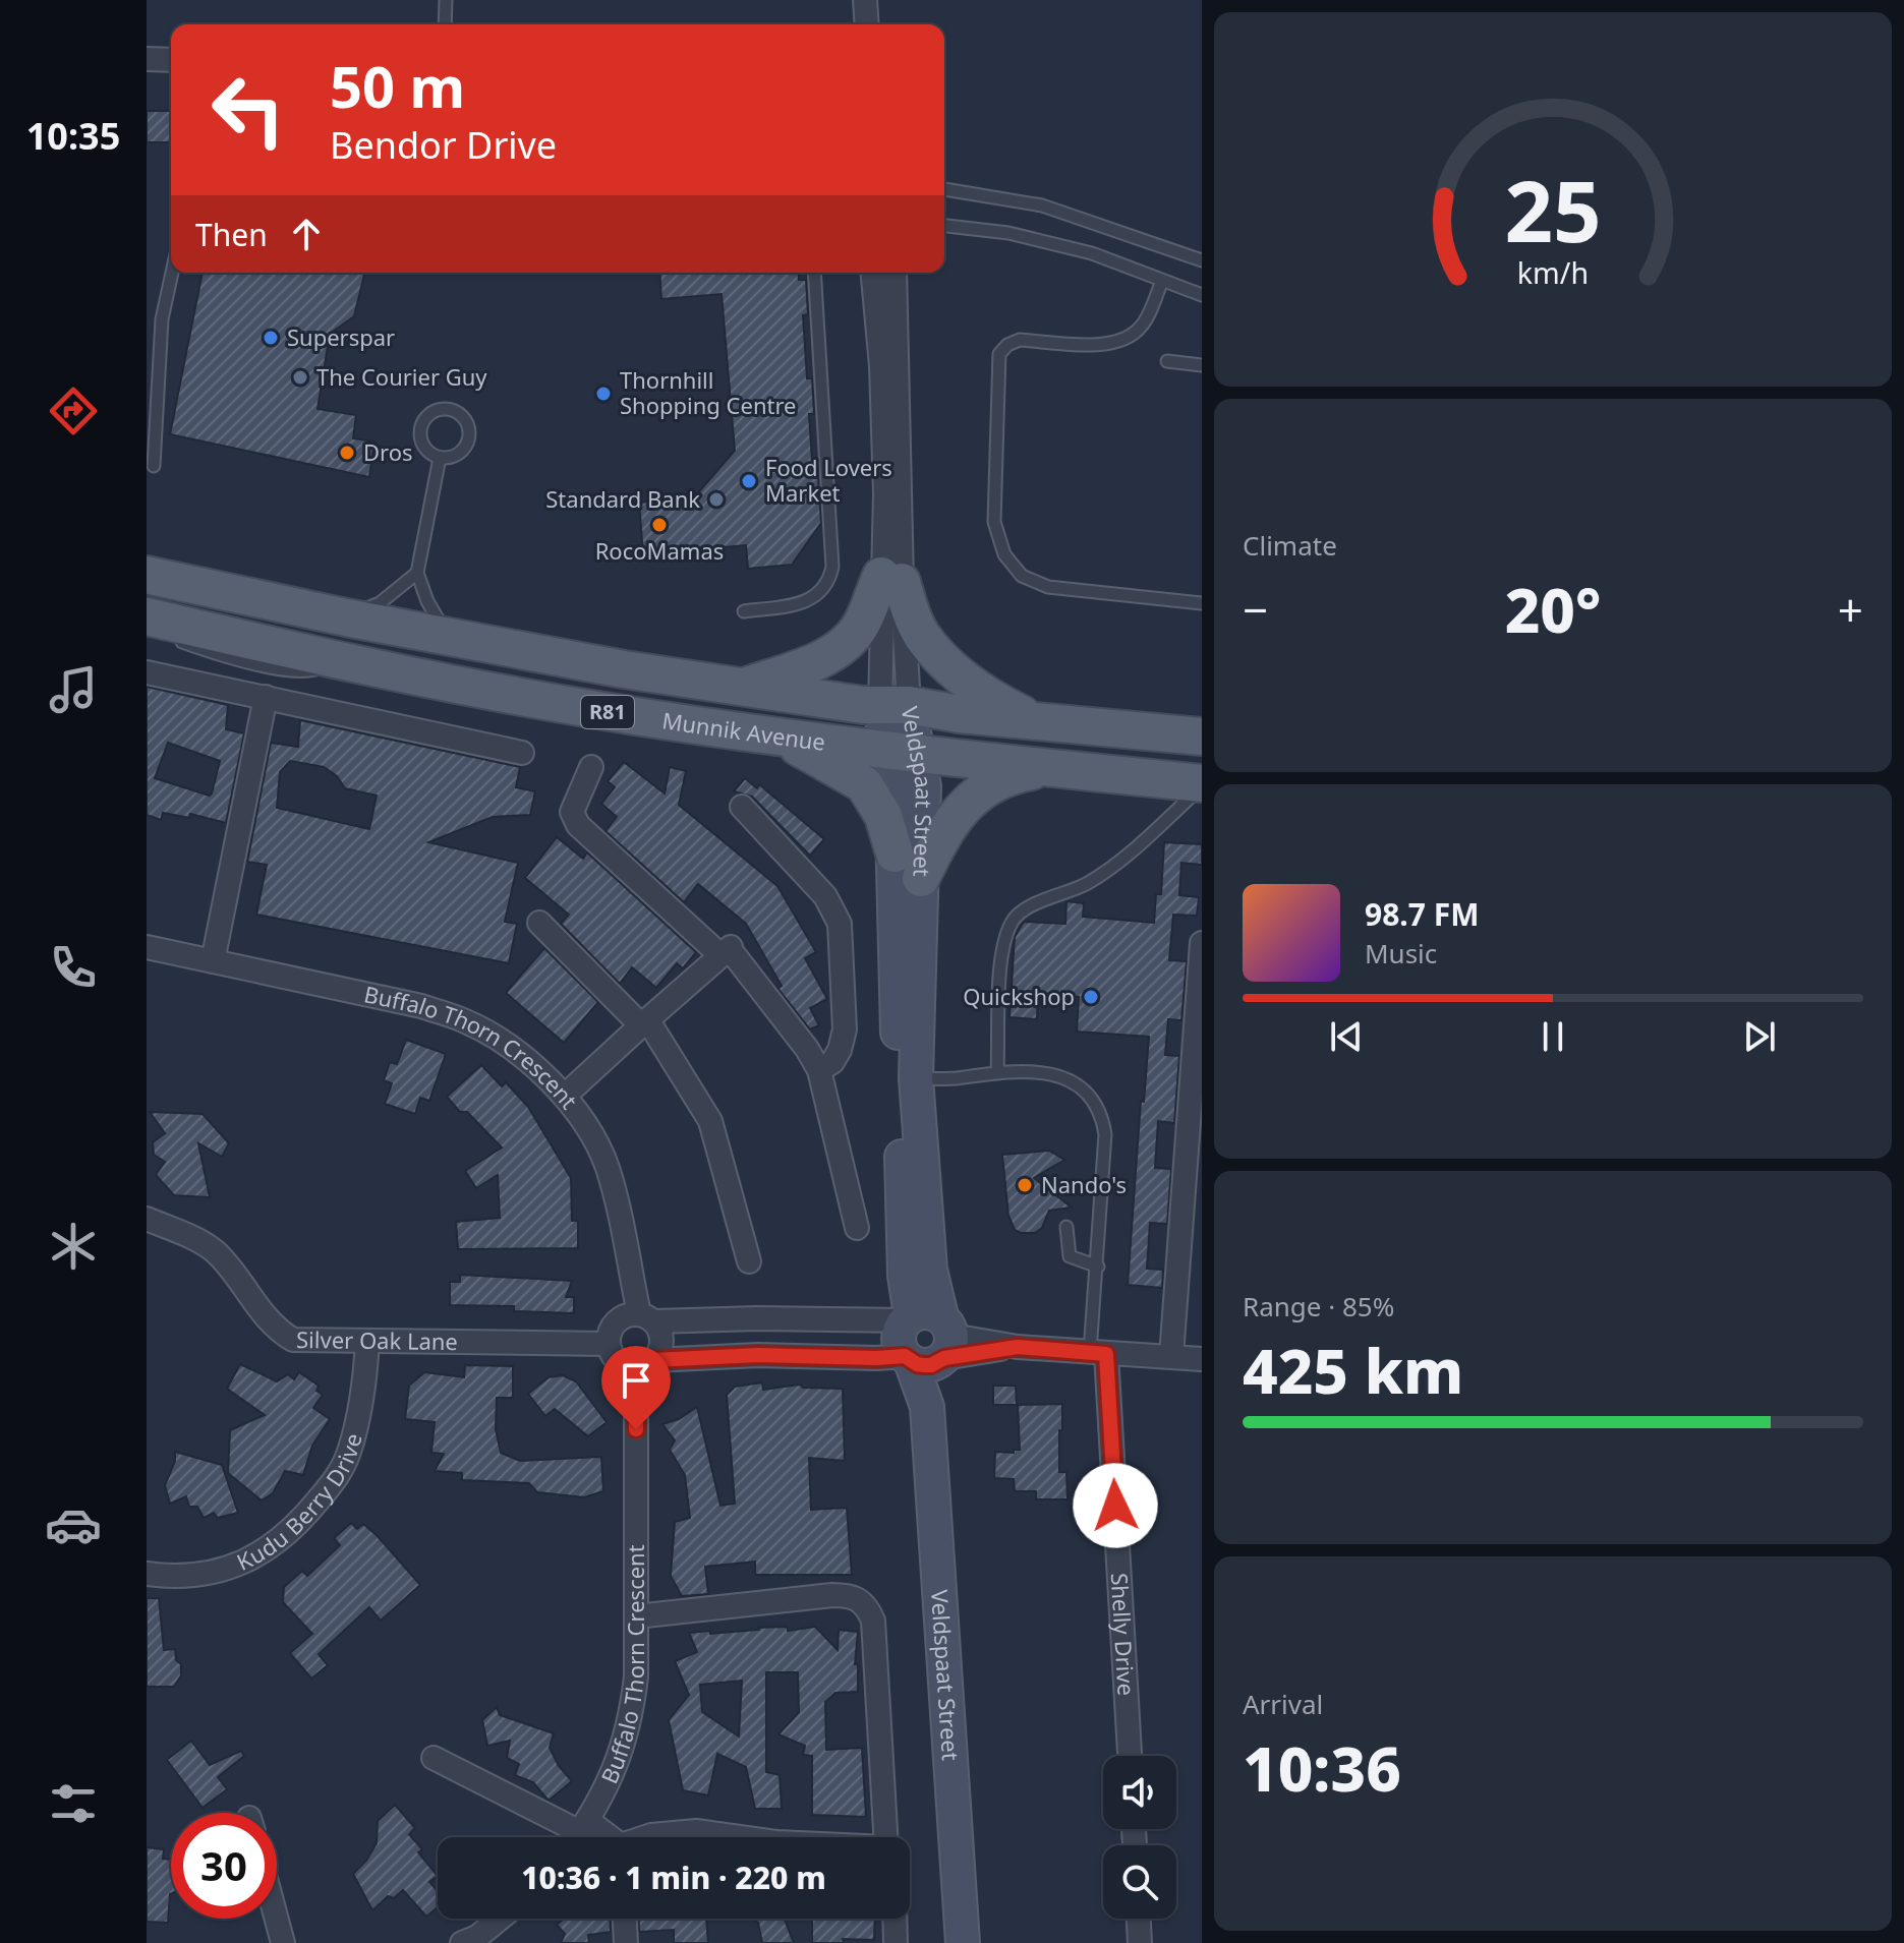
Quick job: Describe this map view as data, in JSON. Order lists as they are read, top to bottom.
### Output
{
  "streets": {
    "main road": ["R81", "Munnik Avenue"],
    "street": [
      "Veldspaat Street",
      "Buffalo Thorn Crescent",
      "Silver Oak Lane",
      "Kudu Berry Drive",
      "Shelly Drive"
    ]
  },
  "crossings": [
    ["Munnik Avenue", "Veldspaat Street"],
    ["Buffalo Thorn Crescent", "Silver Oak Lane"],
    ["Silver Oak Lane", "Kudu Berry Drive"]
  ],
  "places": [
    "Superspar",
    "The Courier Guy",
    "Thornhill Shopping Centre",
    "Dros",
    "Food Lovers Market",
    "Standard Bank",
    "RocoMamas",
    "Quickshop",
    "Nando's"
  ],
  "page": {
    "tabs": "10:35",
    "turn": ["50 m", "Bendor Drive"],
    "then": "Then",
    "tile": [
      "Climate",
      ["Range · 85%", "425 km"],
      ["Arrival", "10:36"]
    ],
    "heat": ["−", "20°", "+"],
    "song": ["98.7 FM", "Music"],
    "limit": "30",
    "trip": "10:36 · 1 min · 220 m",
    "gauge": ["25", "km/h"]
  }
}
